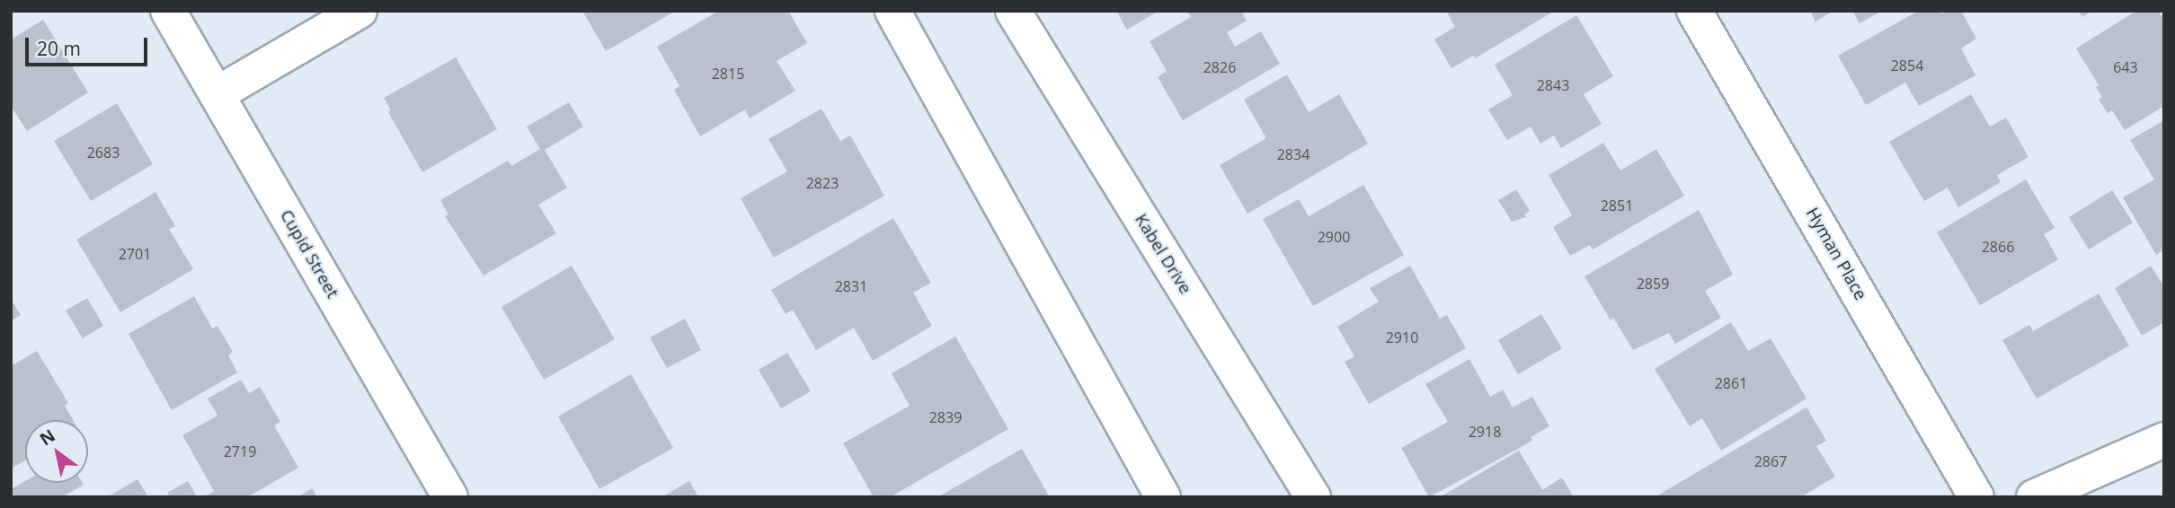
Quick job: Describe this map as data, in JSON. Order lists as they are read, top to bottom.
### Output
{
  "streets": {
    "street": ["Cupid Street", "Kabel Drive", "Hyman Place"]
  },
  "house_numbers": [
    "2854",
    "2826",
    "643",
    "2815",
    "2843",
    "2683",
    "2834",
    "2823",
    "2851",
    "2900",
    "2866",
    "2701",
    "2859",
    "2831",
    "2910",
    "2861",
    "2839",
    "2918",
    "2719",
    "2867"
  ],
  "scale_bar": "20 m",
  "north": "top left"
}
